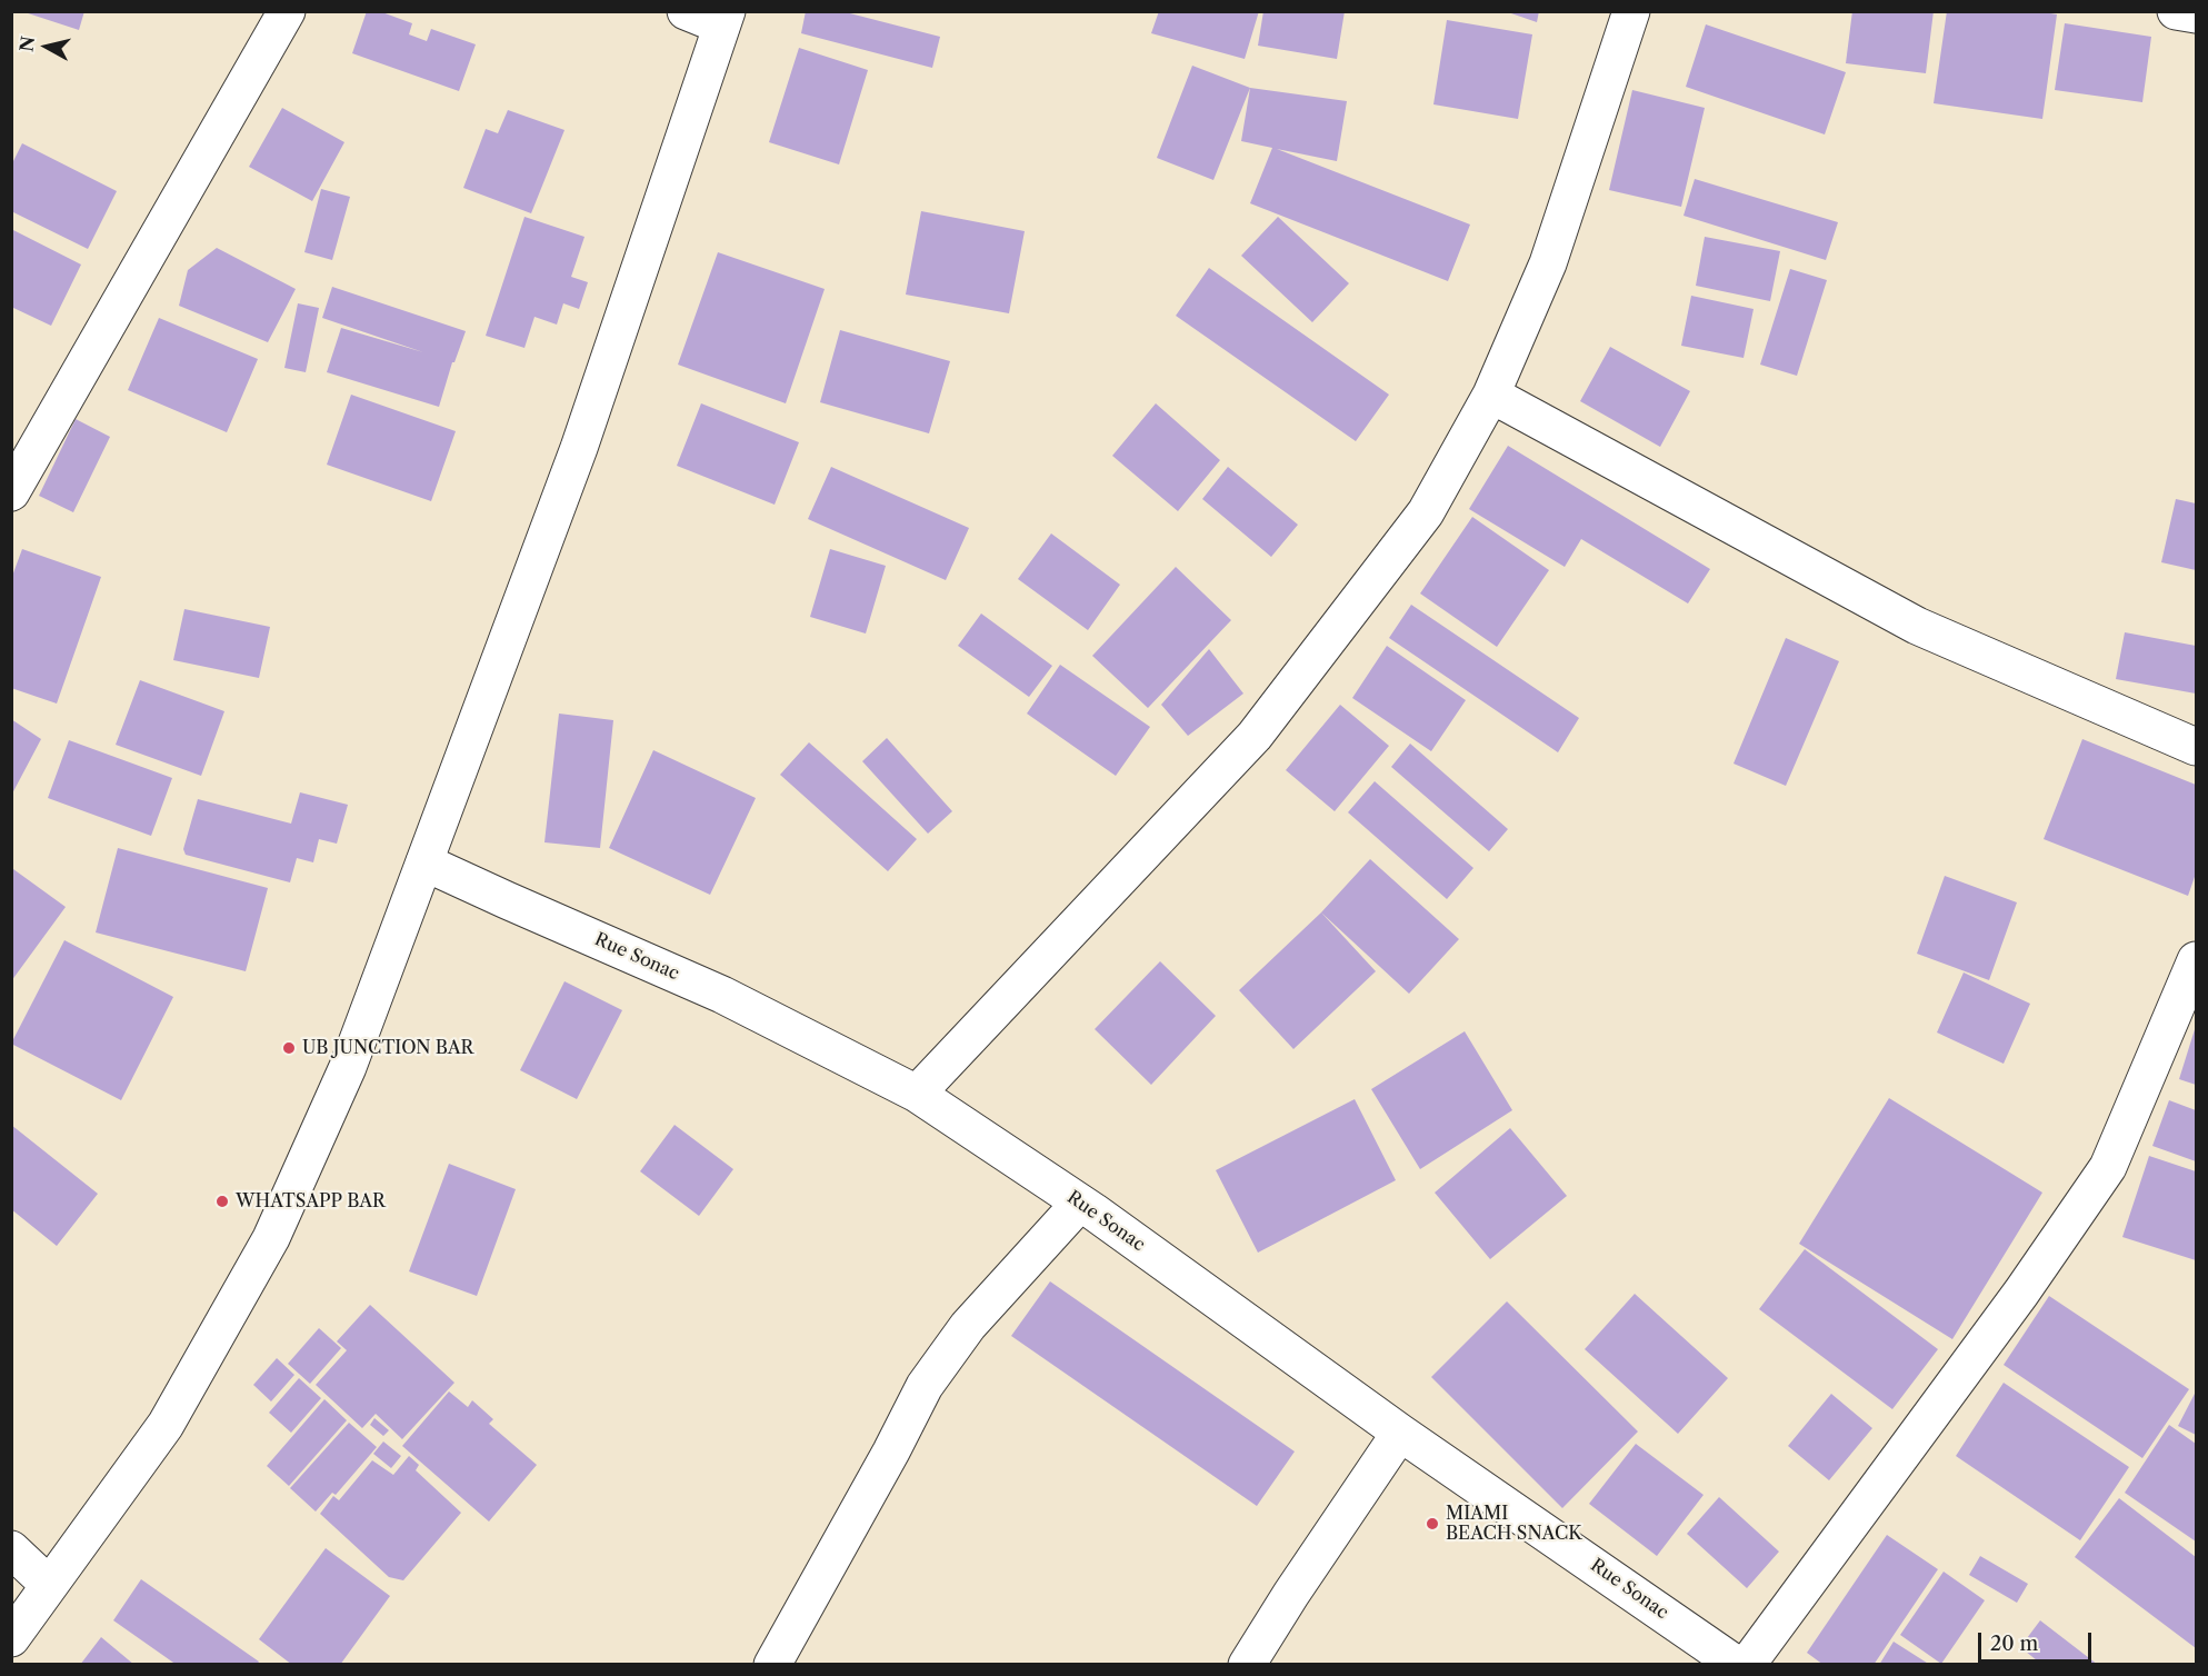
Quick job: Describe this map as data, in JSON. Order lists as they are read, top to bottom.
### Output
{
  "streets": {
    "street": ["Rue Sonac"]
  },
  "places": ["UB JUNCTION BAR", "WHATSAPP BAR", "MIAMI BEACH SNACK"],
  "scale_bar": "20 m",
  "north": "left"
}
